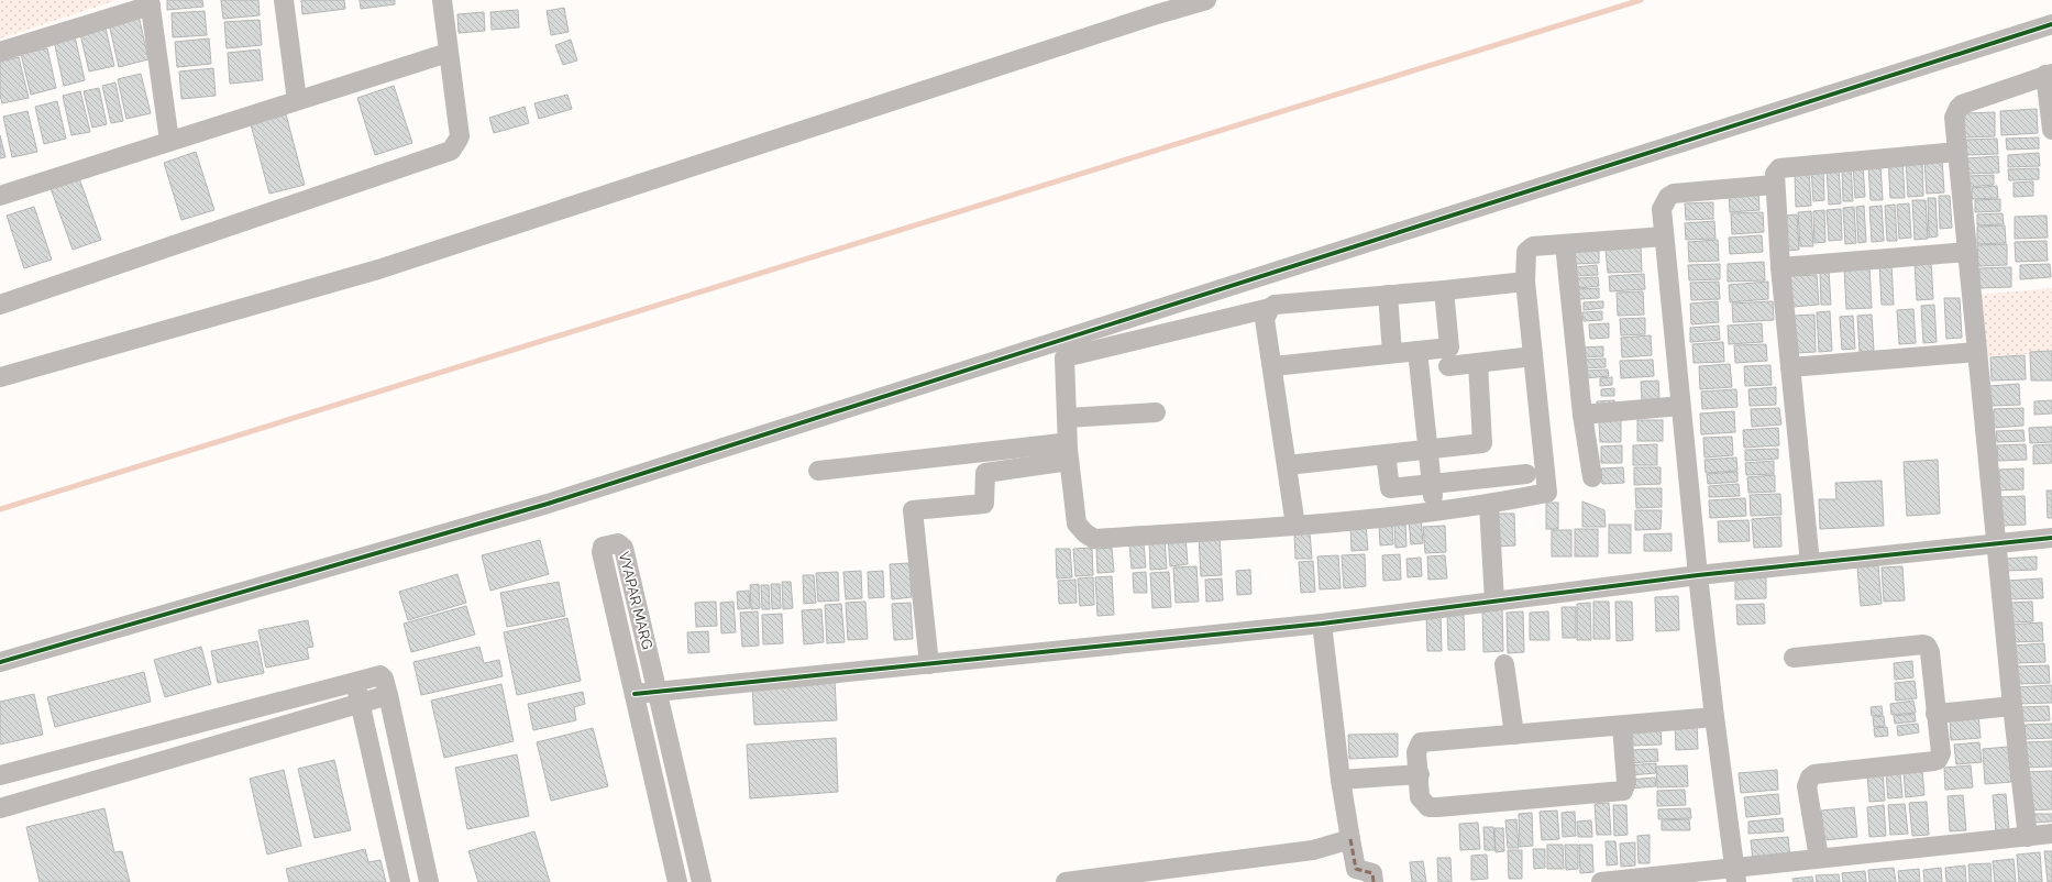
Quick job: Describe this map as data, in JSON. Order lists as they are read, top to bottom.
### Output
{
  "streets": {
    "street": ["VYAPAR MARG"]
  }
}
